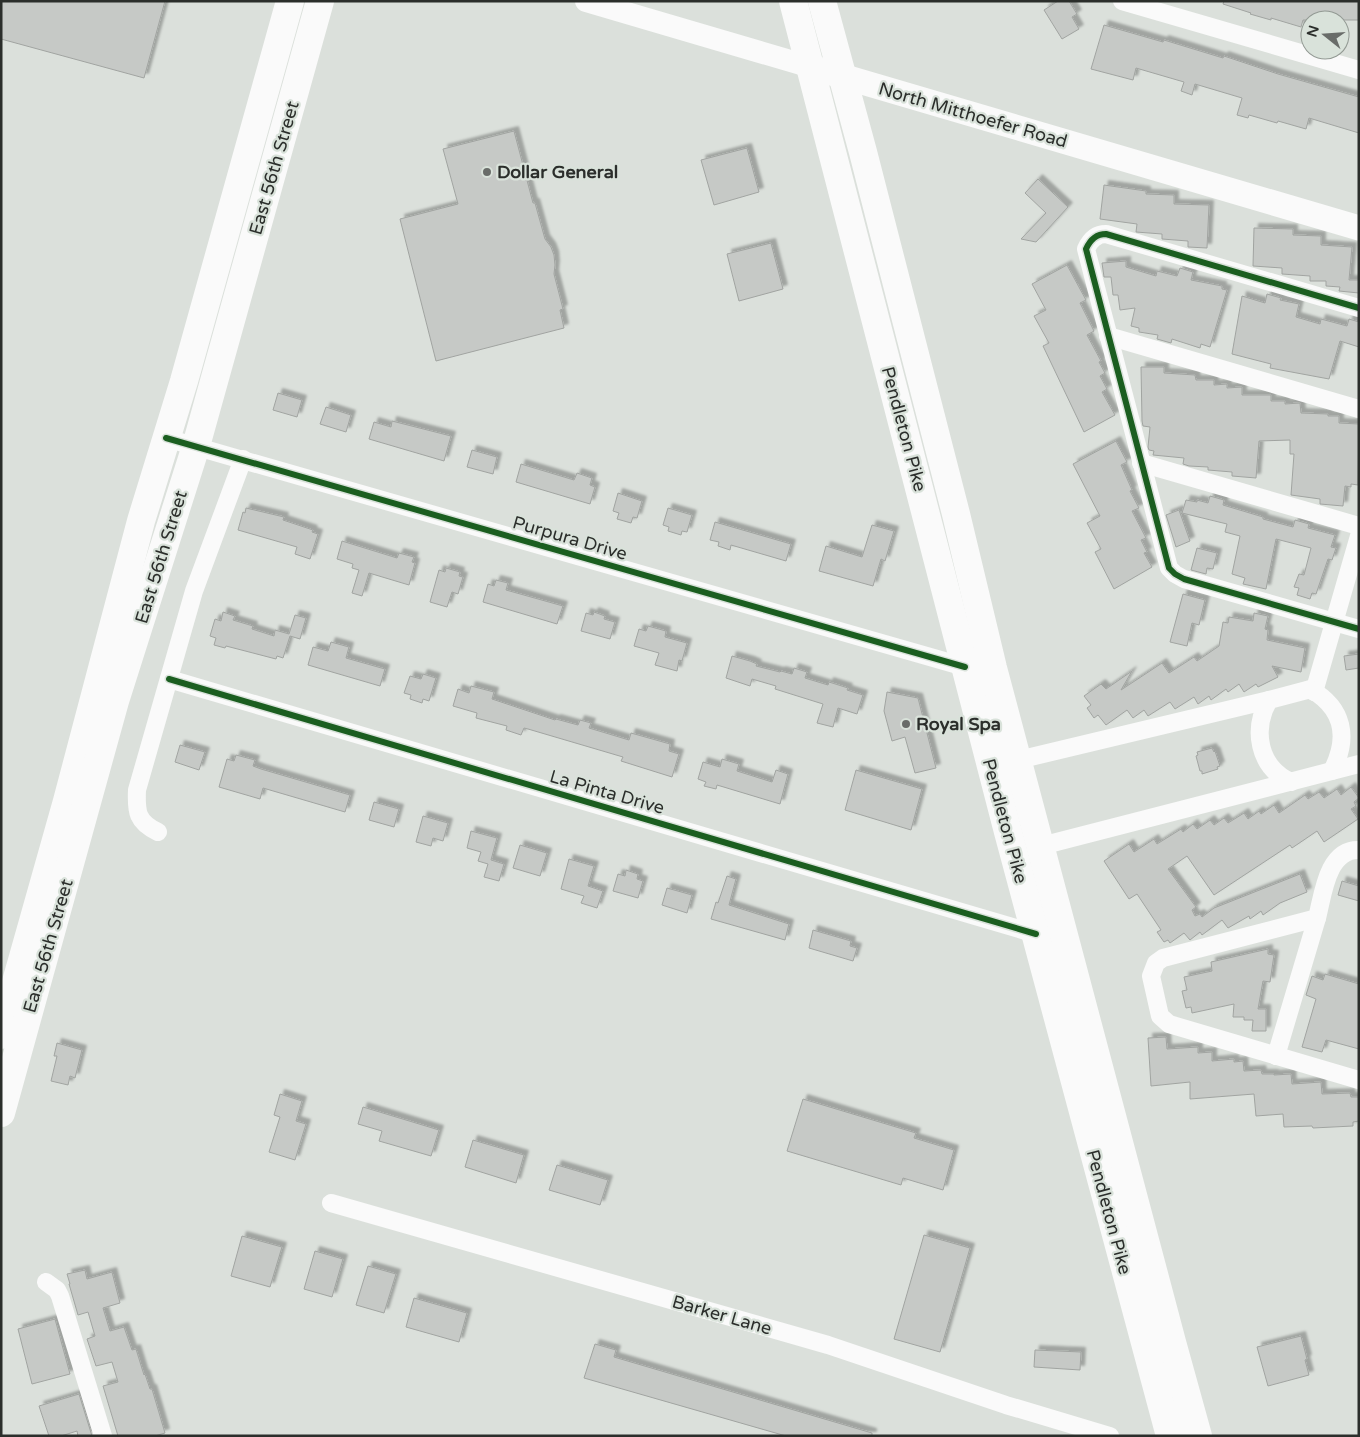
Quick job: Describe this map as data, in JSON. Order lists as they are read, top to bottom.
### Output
{
  "streets": {
    "main road": ["North Mitthoefer Road", "East 56th Street", "Pendleton Pike"],
    "street": ["Purpura Drive", "La Pinta Drive", "Barker Lane"]
  },
  "crossings": [
    ["North Mitthoefer Road", "Pendleton Pike"],
    ["East 56th Street", "Purpura Drive"],
    ["Pendleton Pike", "Purpura Drive"],
    ["Pendleton Pike", "La Pinta Drive"]
  ],
  "places": ["Dollar General", "Royal Spa"],
  "north": "left"
}
